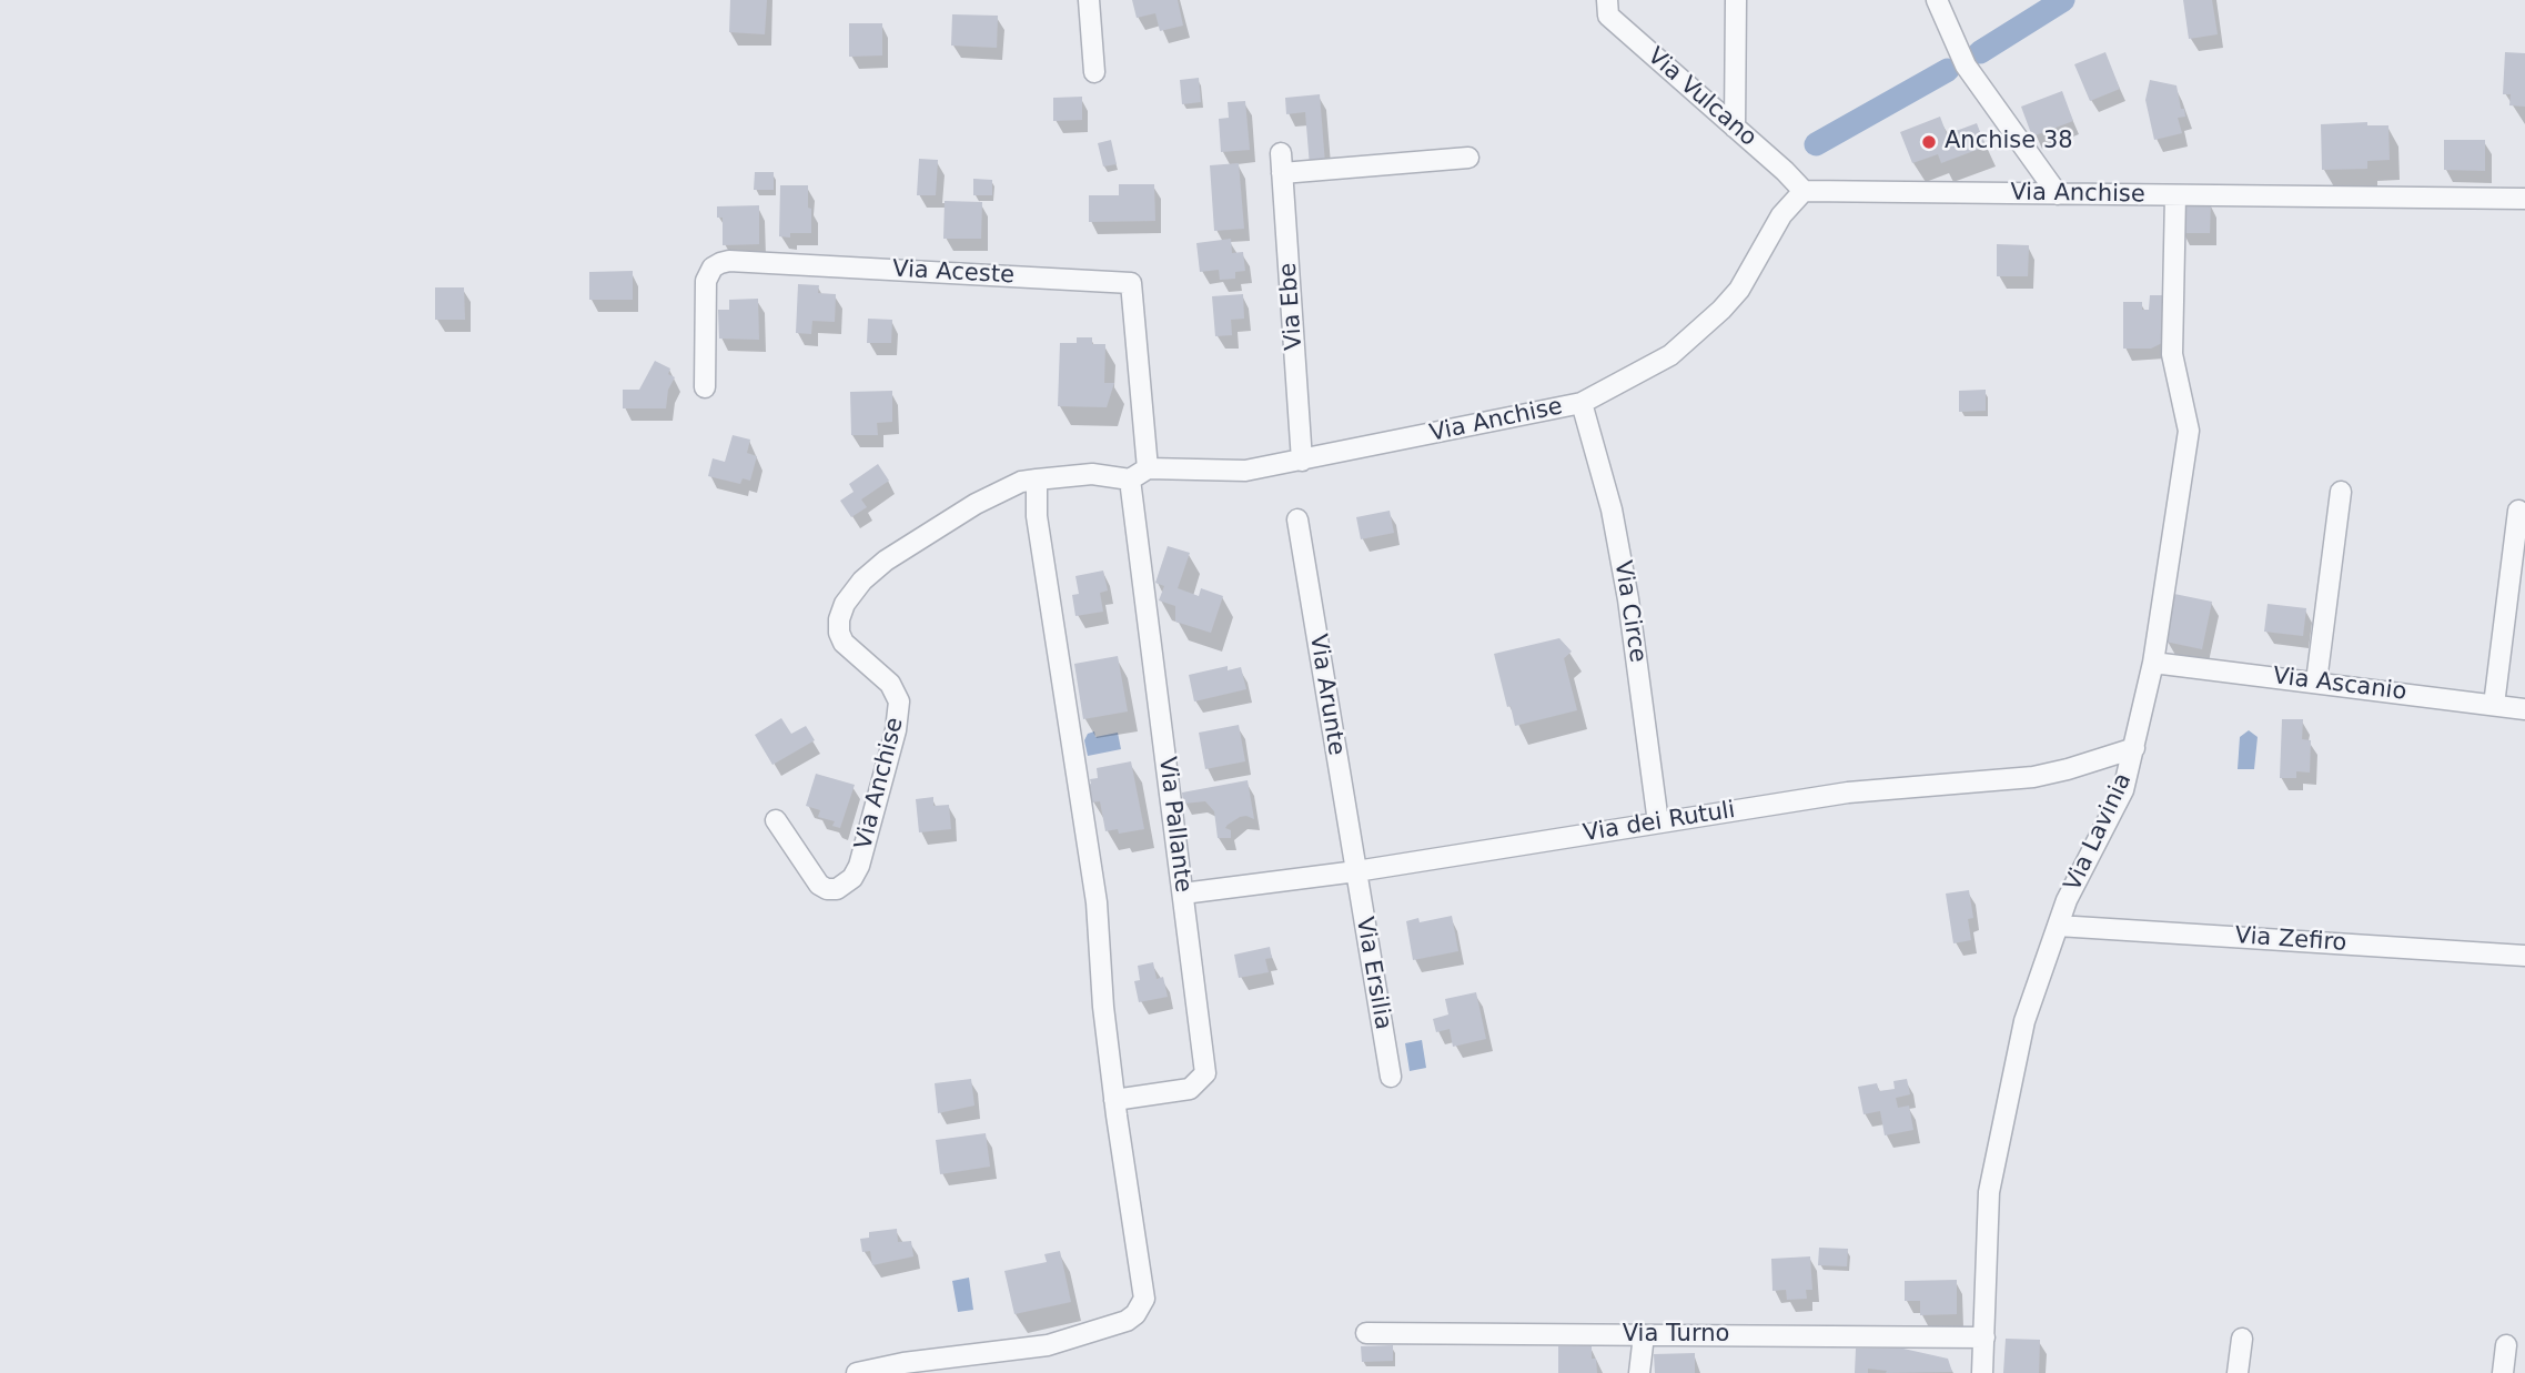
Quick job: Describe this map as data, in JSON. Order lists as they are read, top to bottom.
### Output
{
  "streets": {
    "street": [
      "Via Vulcano",
      "Via Anchise",
      "Via Aceste",
      "Via Ebe",
      "Via Circe",
      "Via Ascanio",
      "Via Arunte",
      "Via dei Rutuli",
      "Via Pallante",
      "Via Lavinia",
      "Via Zefiro",
      "Via Ersilia",
      "Via Turno"
    ]
  },
  "crossings": [
    ["Via Vulcano", "Via Anchise"],
    ["Via Anchise", "Via Aceste"],
    ["Via Anchise", "Via Ebe"],
    ["Via Anchise", "Via Circe"],
    ["Via Anchise", "Via Pallante"],
    ["Via Anchise", "Via Lavinia"],
    ["Via Circe", "Via dei Rutuli"],
    ["Via Ascanio", "Via Lavinia"],
    ["Via Arunte", "Via dei Rutuli"],
    ["Via Arunte", "Via Ersilia"],
    ["Via dei Rutuli", "Via Pallante"],
    ["Via dei Rutuli", "Via Lavinia"],
    ["Via dei Rutuli", "Via Ersilia"],
    ["Via Lavinia", "Via Zefiro"],
    ["Via Lavinia", "Via Turno"]
  ],
  "places": ["Anchise 38"]
}
